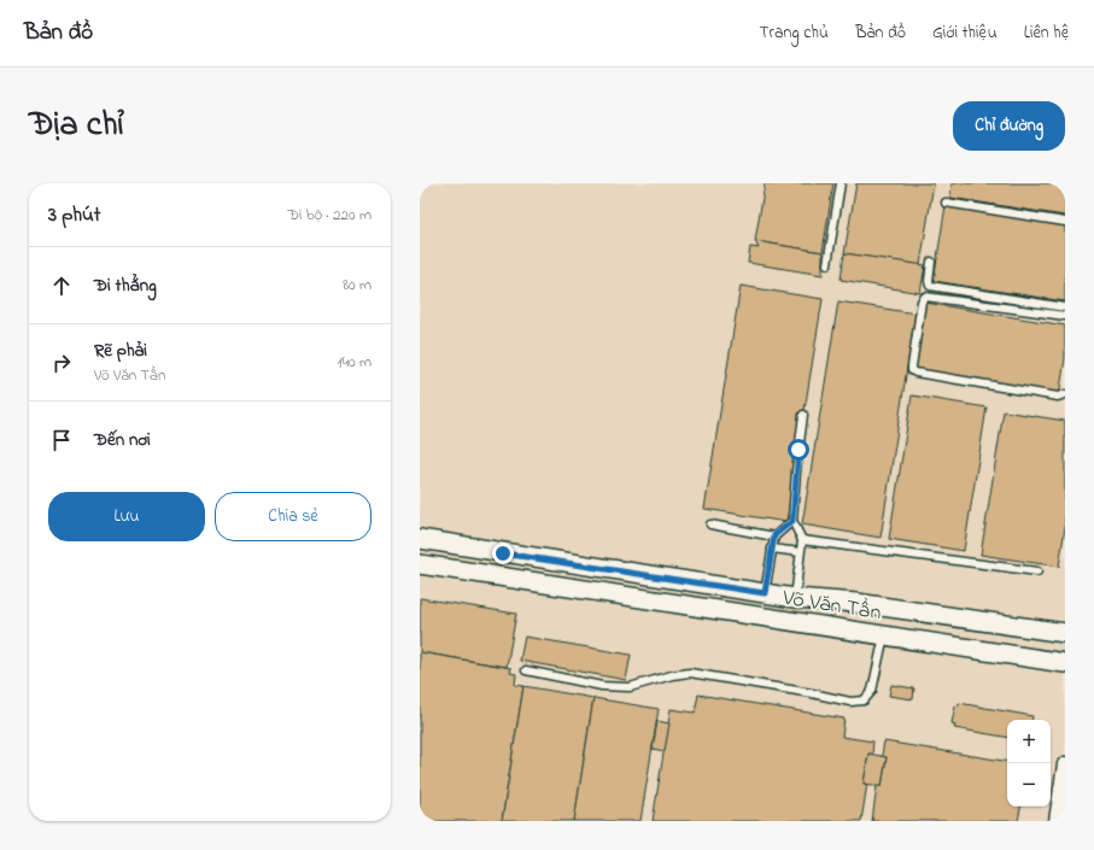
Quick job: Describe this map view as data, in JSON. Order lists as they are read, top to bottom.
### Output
{
  "streets": {
    "street": ["Võ Văn Tần"]
  },
  "page": {
    "header": "Bản đồ",
    "nav": [
      "Trang chủ",
      "Bản đồ",
      "Giới thiệu",
      "Liên hệ"
    ],
    "title": "Địa chỉ",
    "buttons": [
      "Chỉ đường",
      ["Lưu", "Chia sẻ"]
    ],
    "heading": ["3 phút", "Đi bộ · 220 m"],
    "list": [
      ["Đi thẳng", "80 m"],
      ["Rẽ phải", "Võ Văn Tần", "140 m"],
      "Đến nơi"
    ],
    "map_buttons": ["+", "−"]
  }
}
